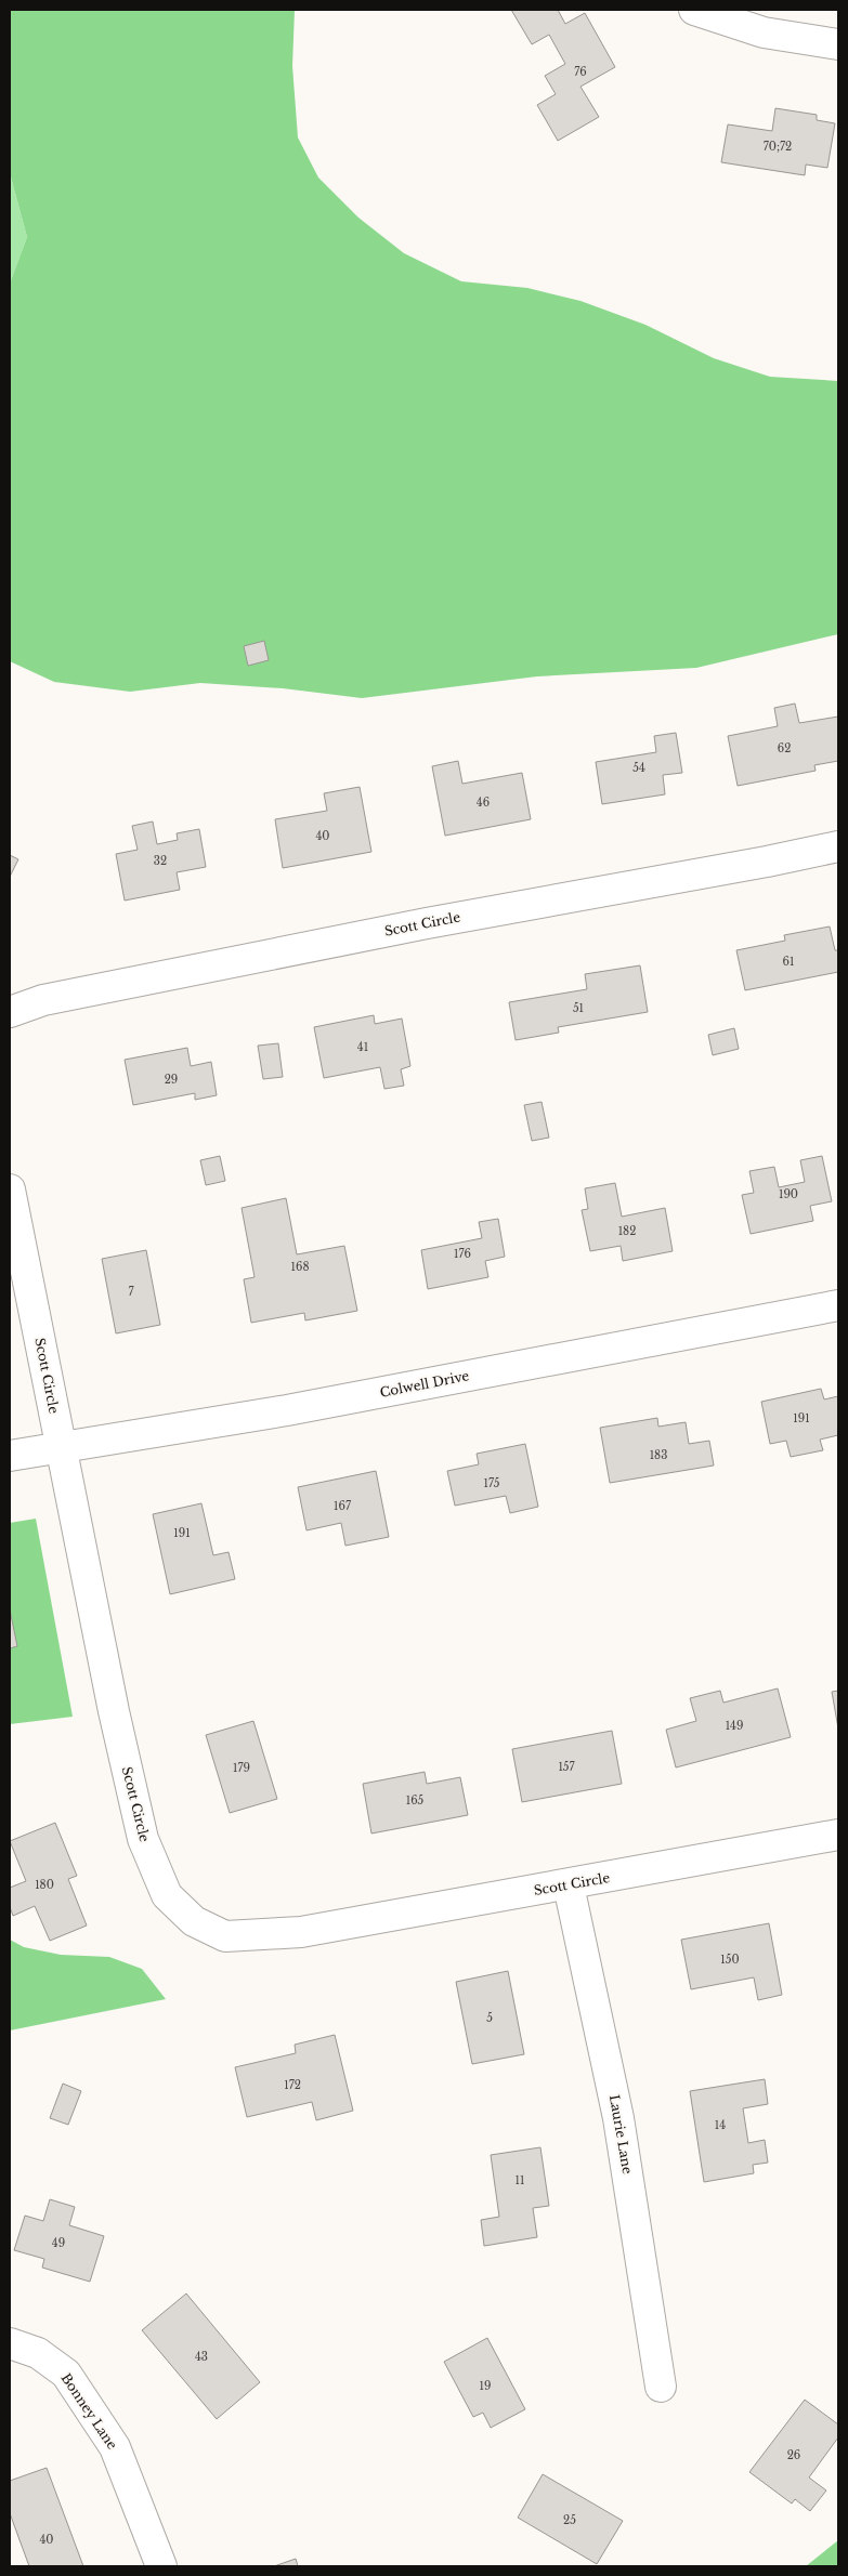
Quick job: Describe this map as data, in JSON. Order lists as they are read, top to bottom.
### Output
{
  "streets": {
    "street": [
      "Scott Circle",
      "Colwell Drive",
      "Laurie Lane",
      "Bonney Lane"
    ]
  },
  "crossings": [
    ["Scott Circle", "Colwell Drive"],
    ["Scott Circle", "Laurie Lane"]
  ],
  "house_numbers": [
    "76",
    "70;72",
    "62",
    "54",
    "46",
    "40",
    "32",
    "61",
    "51",
    "41",
    "29",
    "190",
    "182",
    "176",
    "168",
    "7",
    "191",
    "183",
    "175",
    "167",
    "191",
    "149",
    "157",
    "179",
    "165",
    "180",
    "150",
    "5",
    "172",
    "14",
    "11",
    "49",
    "43",
    "19",
    "26",
    "25",
    "40"
  ]
}
